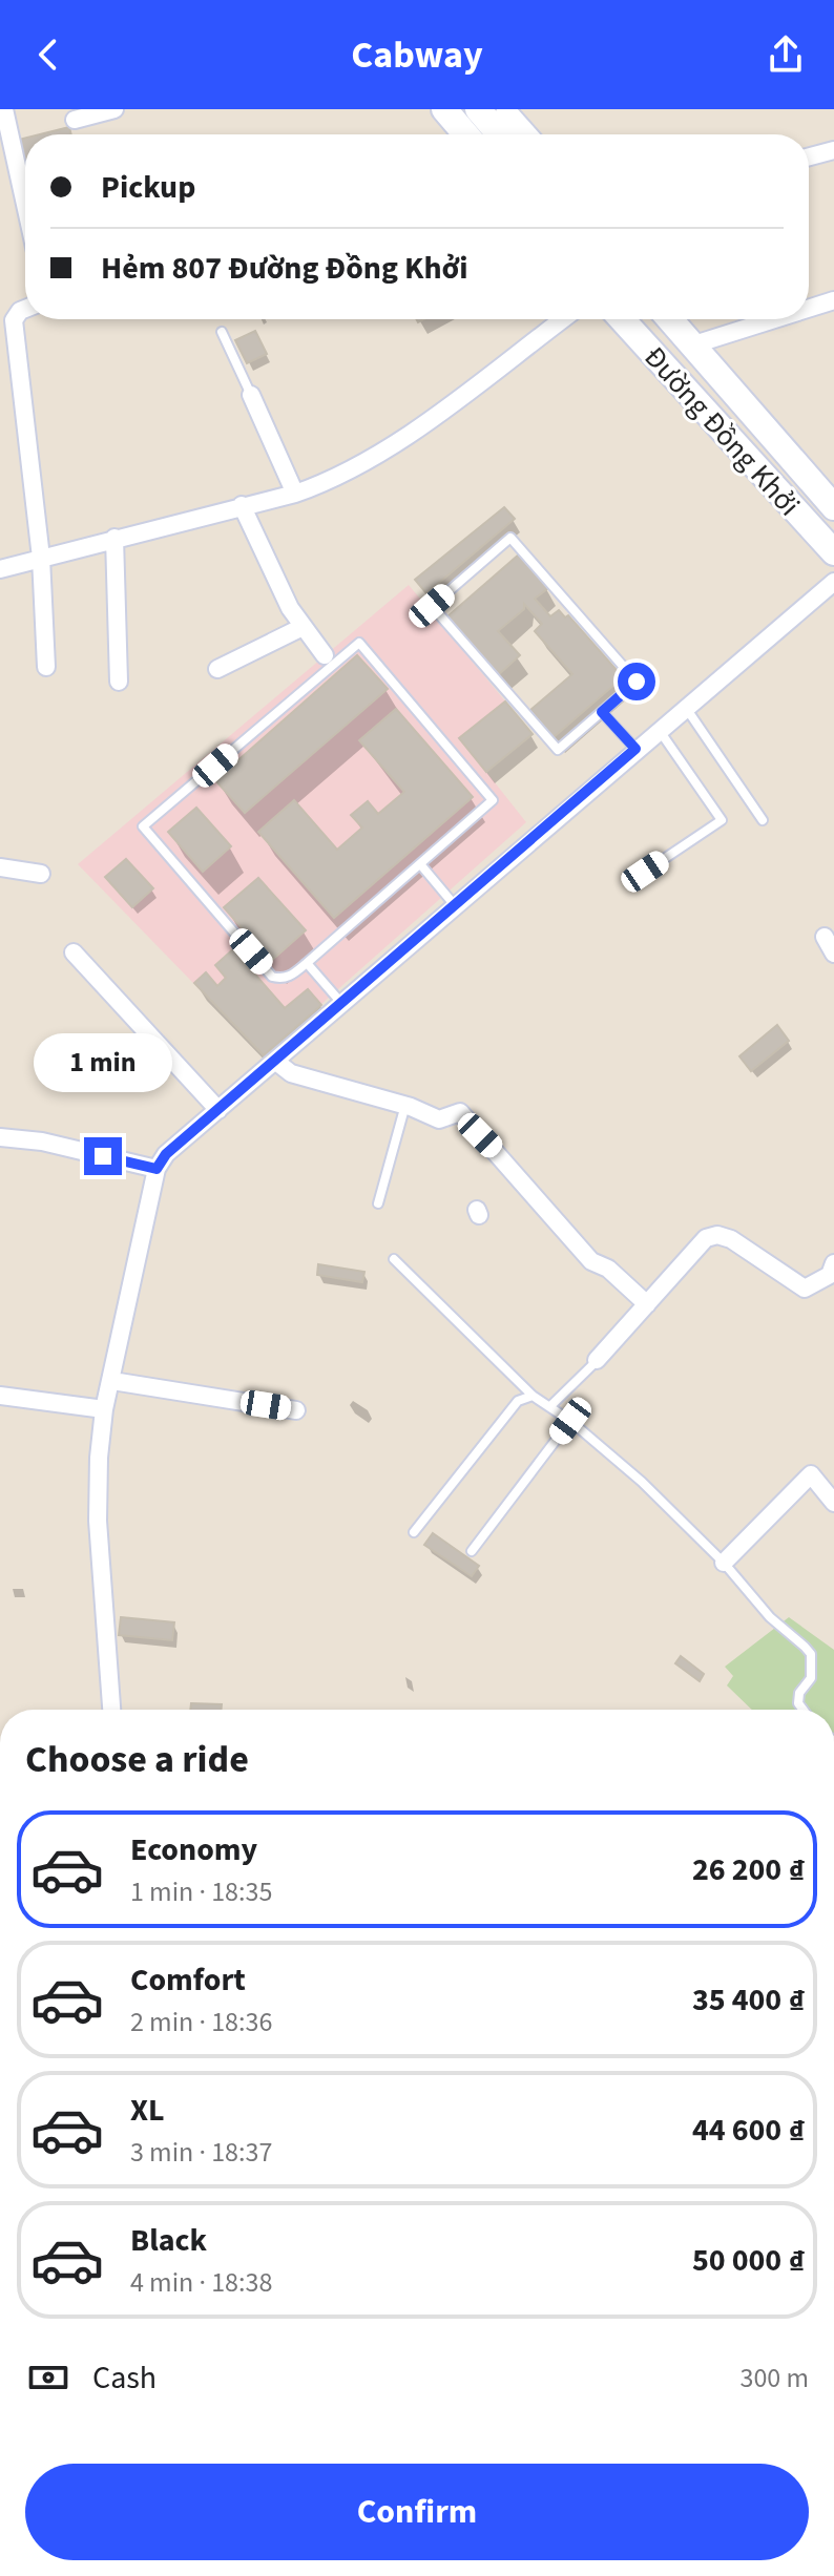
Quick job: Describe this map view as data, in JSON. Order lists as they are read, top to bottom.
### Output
{
  "streets": {
    "main road": ["Đường Đồng Khởi"]
  },
  "page": {
    "header": "Cabway",
    "banner": ["Pickup", "Hẻm 807 Đường Đồng Khởi"],
    "bubble": "1 min",
    "heading": "Choose a ride",
    "list": [
      {
        "name": "Economy",
        "note": "1 min · 18:35",
        "value": "26 200 ₫"
      },
      {
        "name": "Comfort",
        "note": "2 min · 18:36",
        "value": "35 400 ₫"
      },
      {
        "name": "XL",
        "note": "3 min · 18:37",
        "value": "44 600 ₫"
      },
      {
        "name": "Black",
        "note": "4 min · 18:38",
        "value": "50 000 ₫"
      }
    ],
    "pay": ["Cash", "300 m"],
    "buttons": "Confirm"
  }
}
